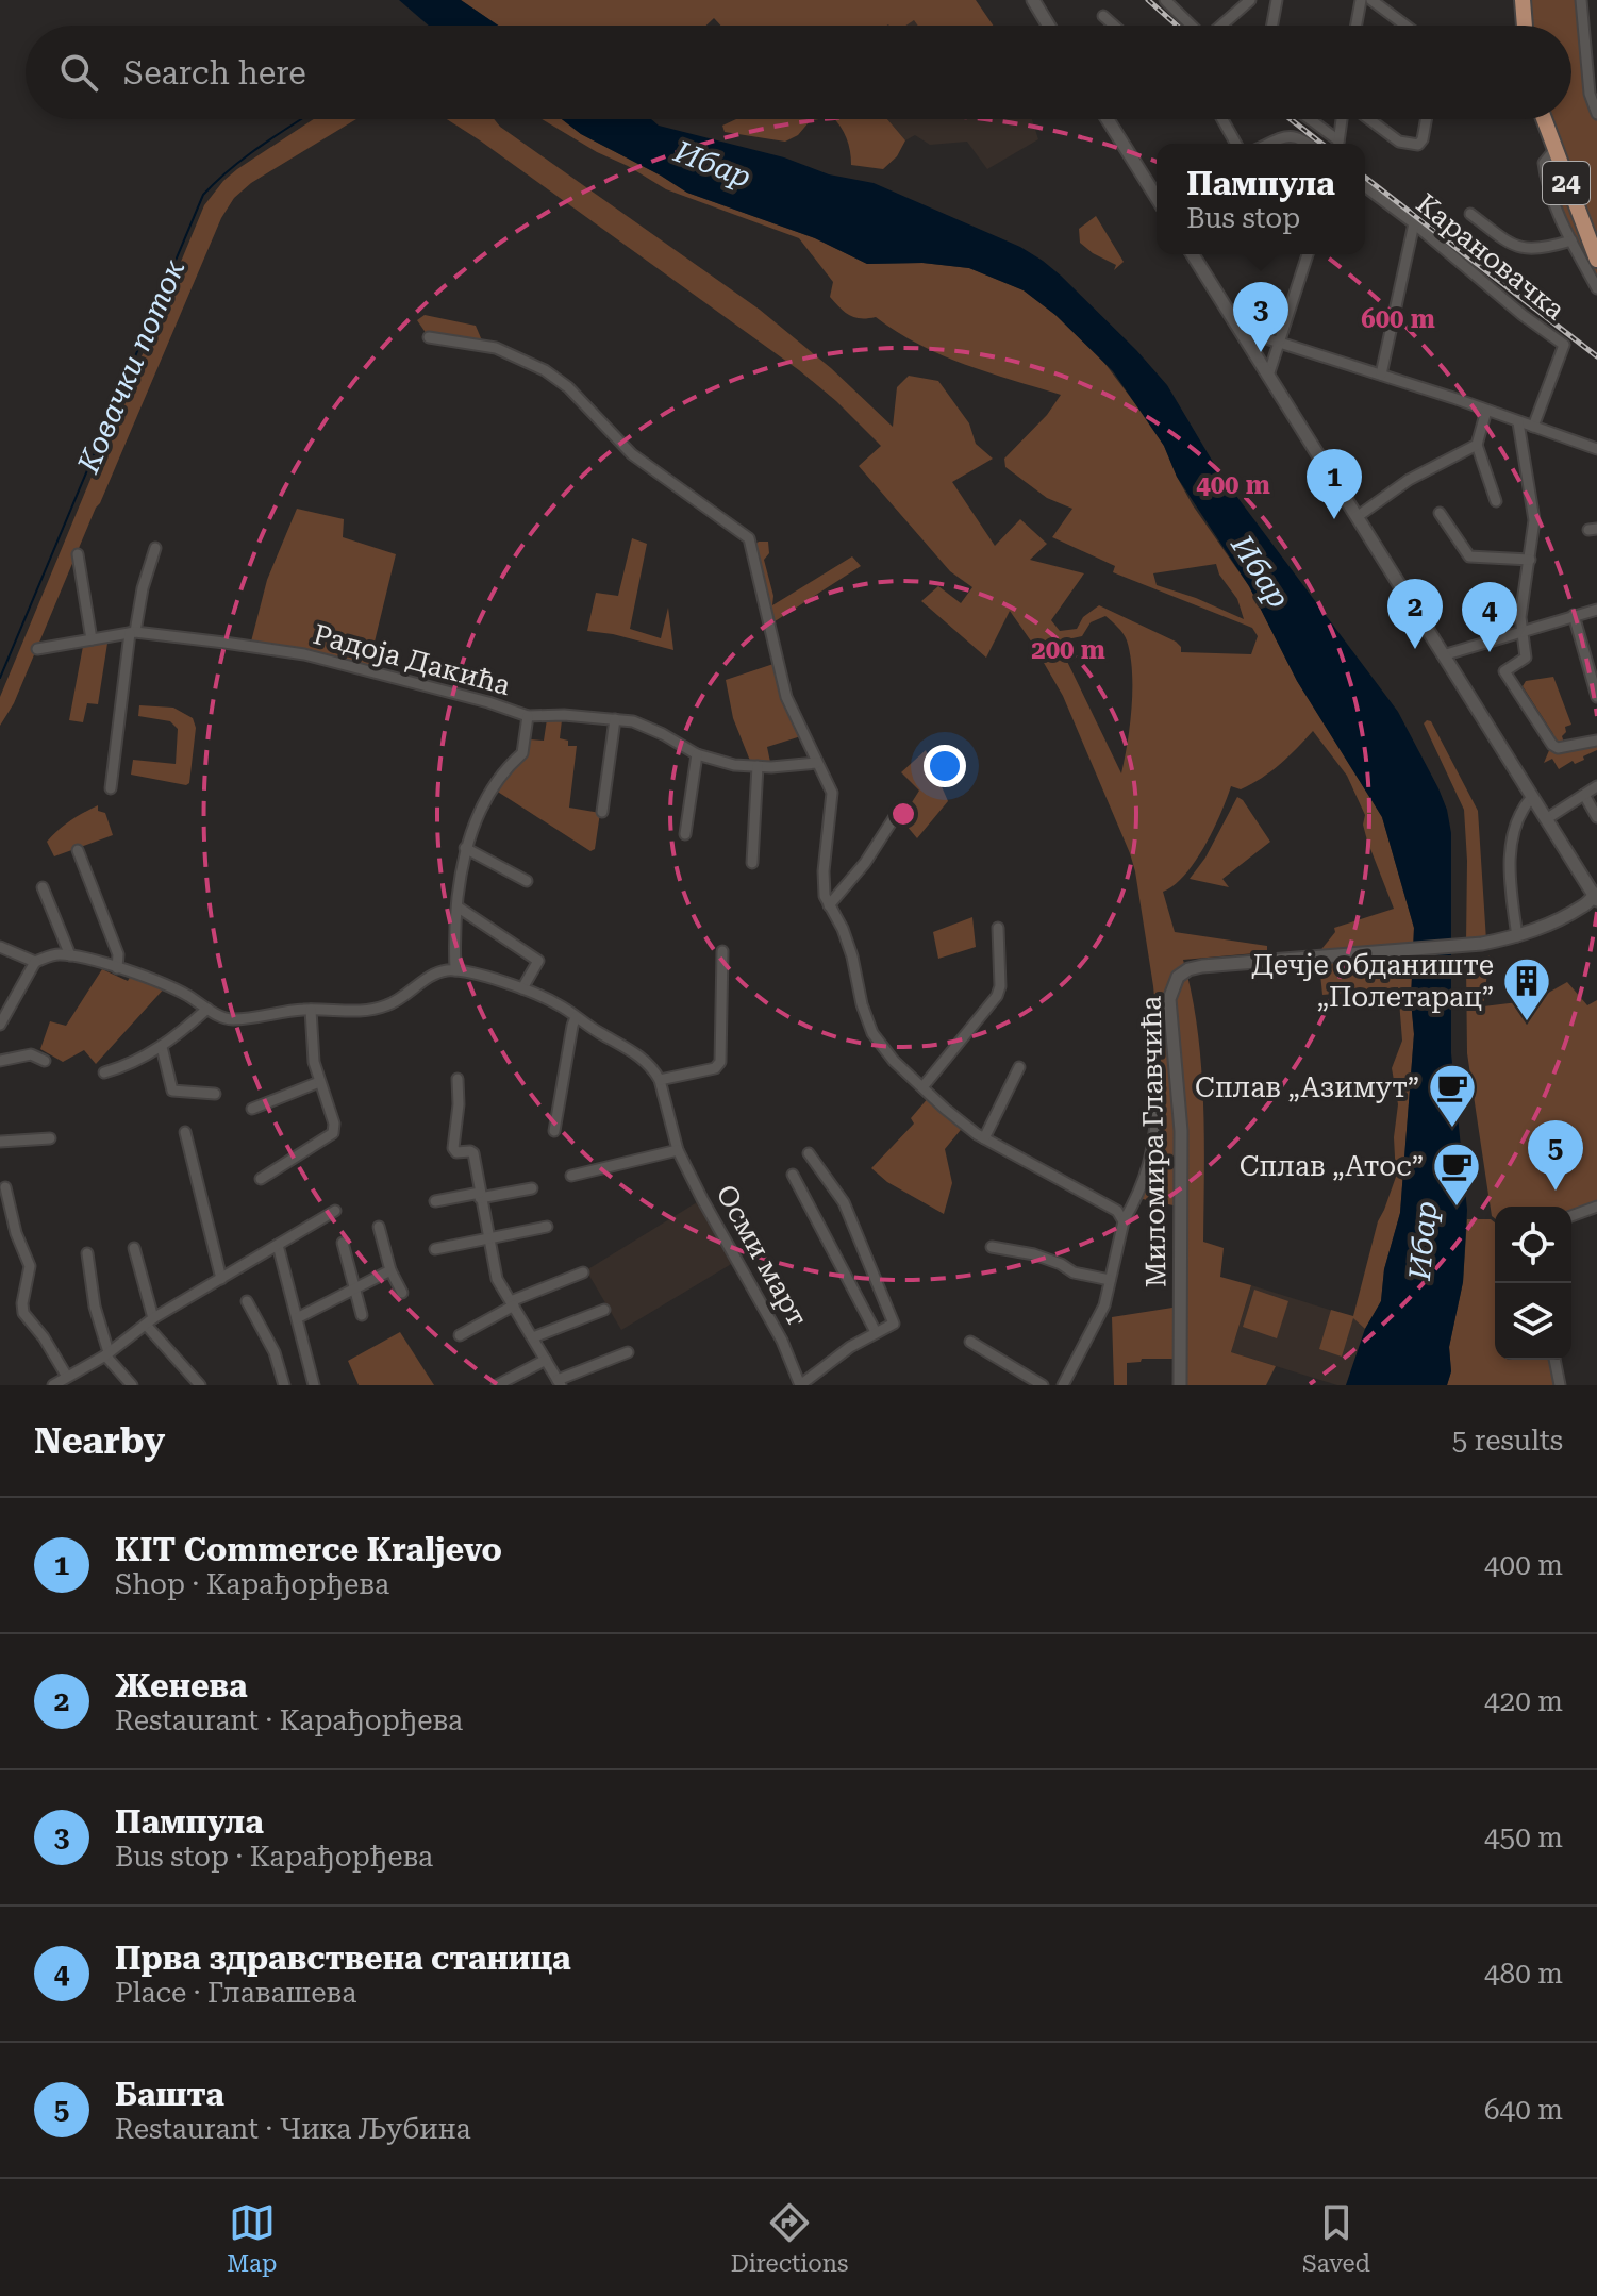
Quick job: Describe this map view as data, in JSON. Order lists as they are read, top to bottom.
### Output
{
  "streets": {
    "main road": ["24"],
    "street": [
      "Карановачка",
      "Радоја Дакића",
      "Миломира Главчића",
      "Осми март"
    ]
  },
  "crossings": [
    ["Радоја Дакића", "Осми март"]
  ],
  "water": ["Ибар", "Ковачки поток"],
  "places": {
    "building": ["Дечје обданиште „Полетарац”"],
    "cafe": ["Сплав „Азимут”", "Сплав „Атос”"]
  },
  "page": {
    "search": "Search here",
    "popup": ["Пампула", "Bus stop"],
    "pins": [
      "3",
      "1",
      "2",
      "4",
      "5"
    ],
    "heading": ["Nearby", "5 results"],
    "list": [
      {
        "mark": "1",
        "name": "KIT Commerce Kraljevo",
        "note": "Shop · Карађорђева",
        "value": "400 m"
      },
      {
        "mark": "2",
        "name": "Женева",
        "note": "Restaurant · Карађорђева",
        "value": "420 m"
      },
      {
        "mark": "3",
        "name": "Пампула",
        "note": "Bus stop · Карађорђева",
        "value": "450 m"
      },
      {
        "mark": "4",
        "name": "Прва здравствена станица",
        "note": "Place · Главашева",
        "value": "480 m"
      },
      {
        "mark": "5",
        "name": "Башта",
        "note": "Restaurant · Чика Љубина",
        "value": "640 m"
      }
    ],
    "nav": ["Map", "Directions", "Saved"]
  },
  "rings": ["600 m", "400 m", "200 m"]
}
